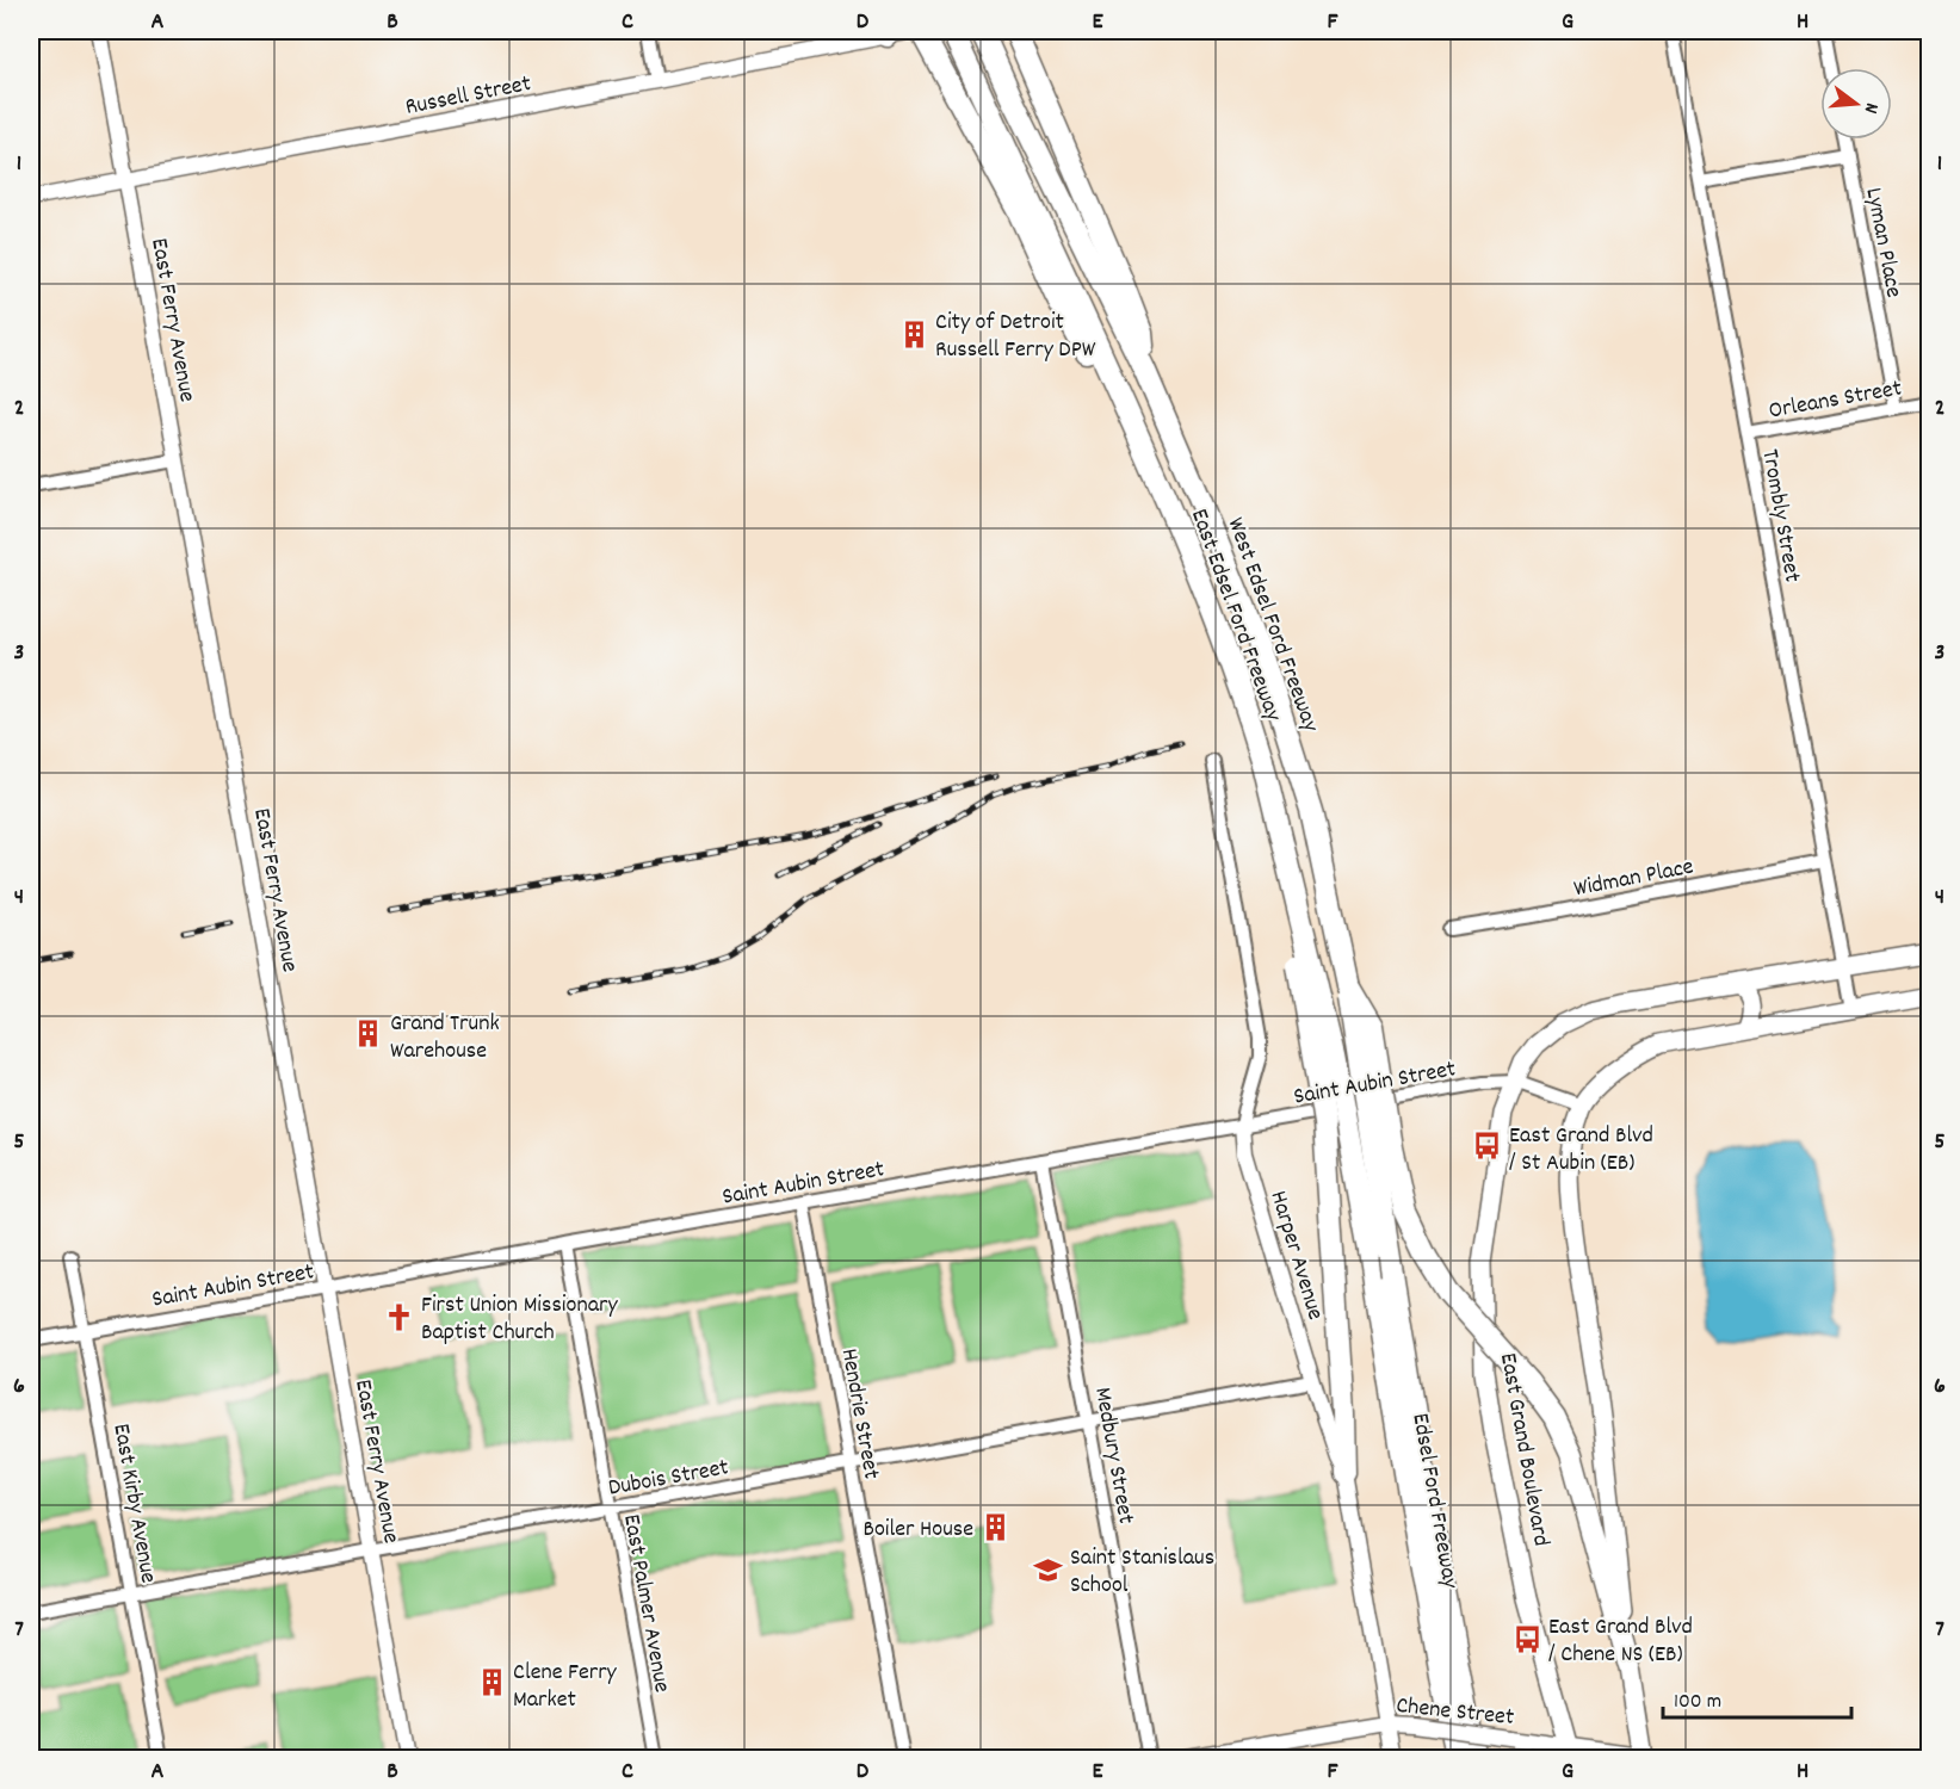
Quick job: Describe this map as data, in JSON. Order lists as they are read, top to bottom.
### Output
{
  "streets": {
    "highway": ["East Edsel Ford Freeway", "West Edsel Ford Freeway", "Edsel Ford Freeway"],
    "main road": ["East Grand Boulevard"],
    "street": [
      "Russell Street",
      "Lyman Place",
      "East Ferry Avenue",
      "Orleans Street",
      "Trombly Street",
      "Widman Place",
      "Saint Aubin Street",
      "Harper Avenue",
      "Hendrie Street",
      "Medbury Street",
      "Dubois Street",
      "East Kirby Avenue",
      "East Palmer Avenue",
      "Chene Street"
    ]
  },
  "crossings": [
    ["Russell Street", "East Ferry Avenue"],
    ["Lyman Place", "Orleans Street"],
    ["East Ferry Avenue", "Saint Aubin Street"],
    ["East Ferry Avenue", "Dubois Street"],
    ["Orleans Street", "Trombly Street"],
    ["Trombly Street", "Widman Place"],
    ["Trombly Street", "East Grand Boulevard"],
    ["East Edsel Ford Freeway", "Edsel Ford Freeway"],
    ["West Edsel Ford Freeway", "Edsel Ford Freeway"],
    ["Saint Aubin Street", "Harper Avenue"],
    ["Saint Aubin Street", "Hendrie Street"],
    ["Saint Aubin Street", "East Grand Boulevard"],
    ["Saint Aubin Street", "Medbury Street"],
    ["Saint Aubin Street", "East Kirby Avenue"],
    ["Saint Aubin Street", "East Palmer Avenue"],
    ["Harper Avenue", "Dubois Street"],
    ["Harper Avenue", "Chene Street"],
    ["Hendrie Street", "Dubois Street"],
    ["East Grand Boulevard", "Chene Street"],
    ["Medbury Street", "Dubois Street"],
    ["Dubois Street", "East Kirby Avenue"],
    ["Dubois Street", "East Palmer Avenue"]
  ],
  "places": {
    "building": [
      "City of Detroit Russell Ferry DPW",
      "Grand Trunk Warehouse",
      "Boiler House",
      "Clene Ferry Market"
    ],
    "bus stop": ["East Grand Blvd / St Aubin (EB)", "East Grand Blvd / Chene NS (EB)"],
    "church": ["First Union Missionary Baptist Church"],
    "school or university": ["Saint Stanislaus School"]
  },
  "scale_bar": "100 m",
  "north": "right",
  "grid": {
    "columns": [
      "A",
      "B",
      "C",
      "D",
      "E",
      "F",
      "G",
      "H"
    ],
    "rows": [
      "1",
      "2",
      "3",
      "4",
      "5",
      "6",
      "7"
    ]
  }
}
